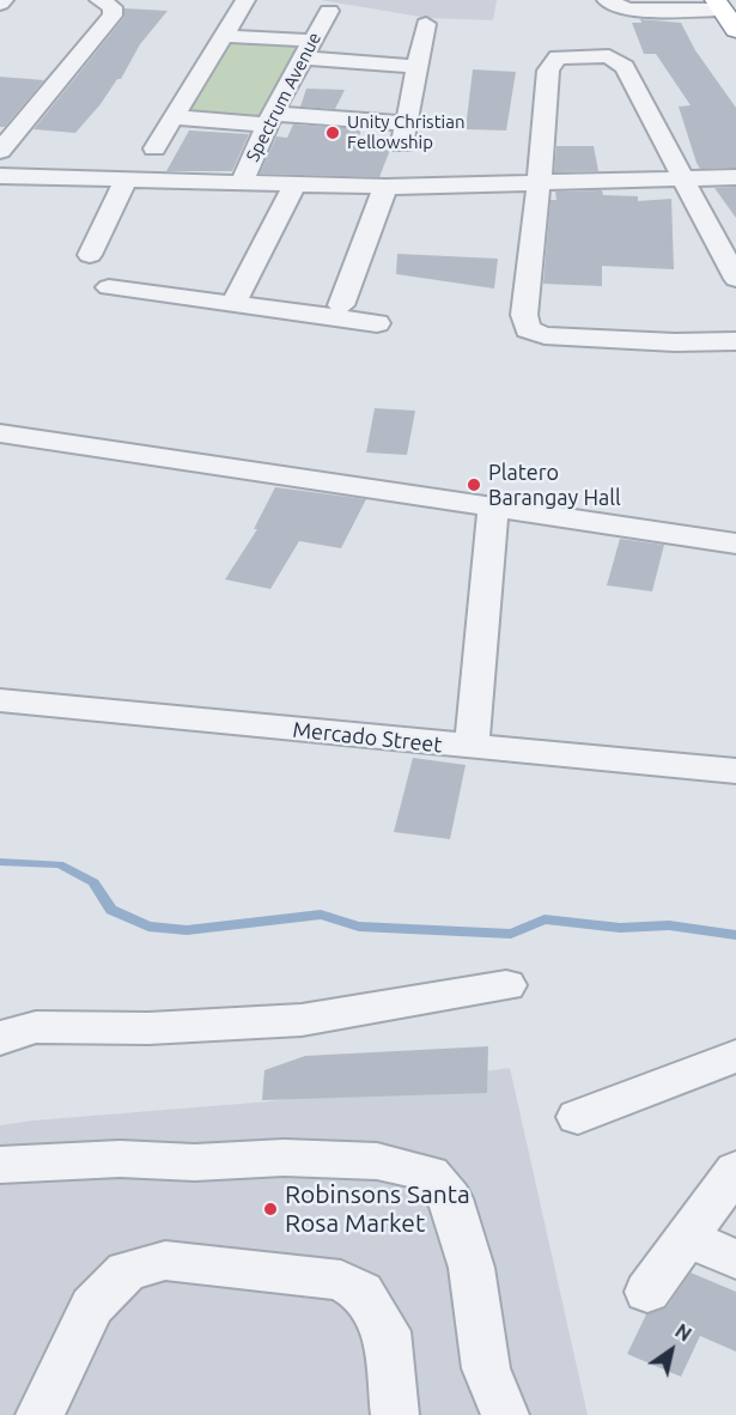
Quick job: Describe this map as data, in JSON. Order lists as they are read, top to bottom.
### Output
{
  "streets": {
    "street": ["Spectrum Avenue", "Mercado Street"]
  },
  "places": ["Unity Christian Fellowship", "Platero Barangay Hall", "Robinsons Santa Rosa Market"],
  "north": "top right"
}
